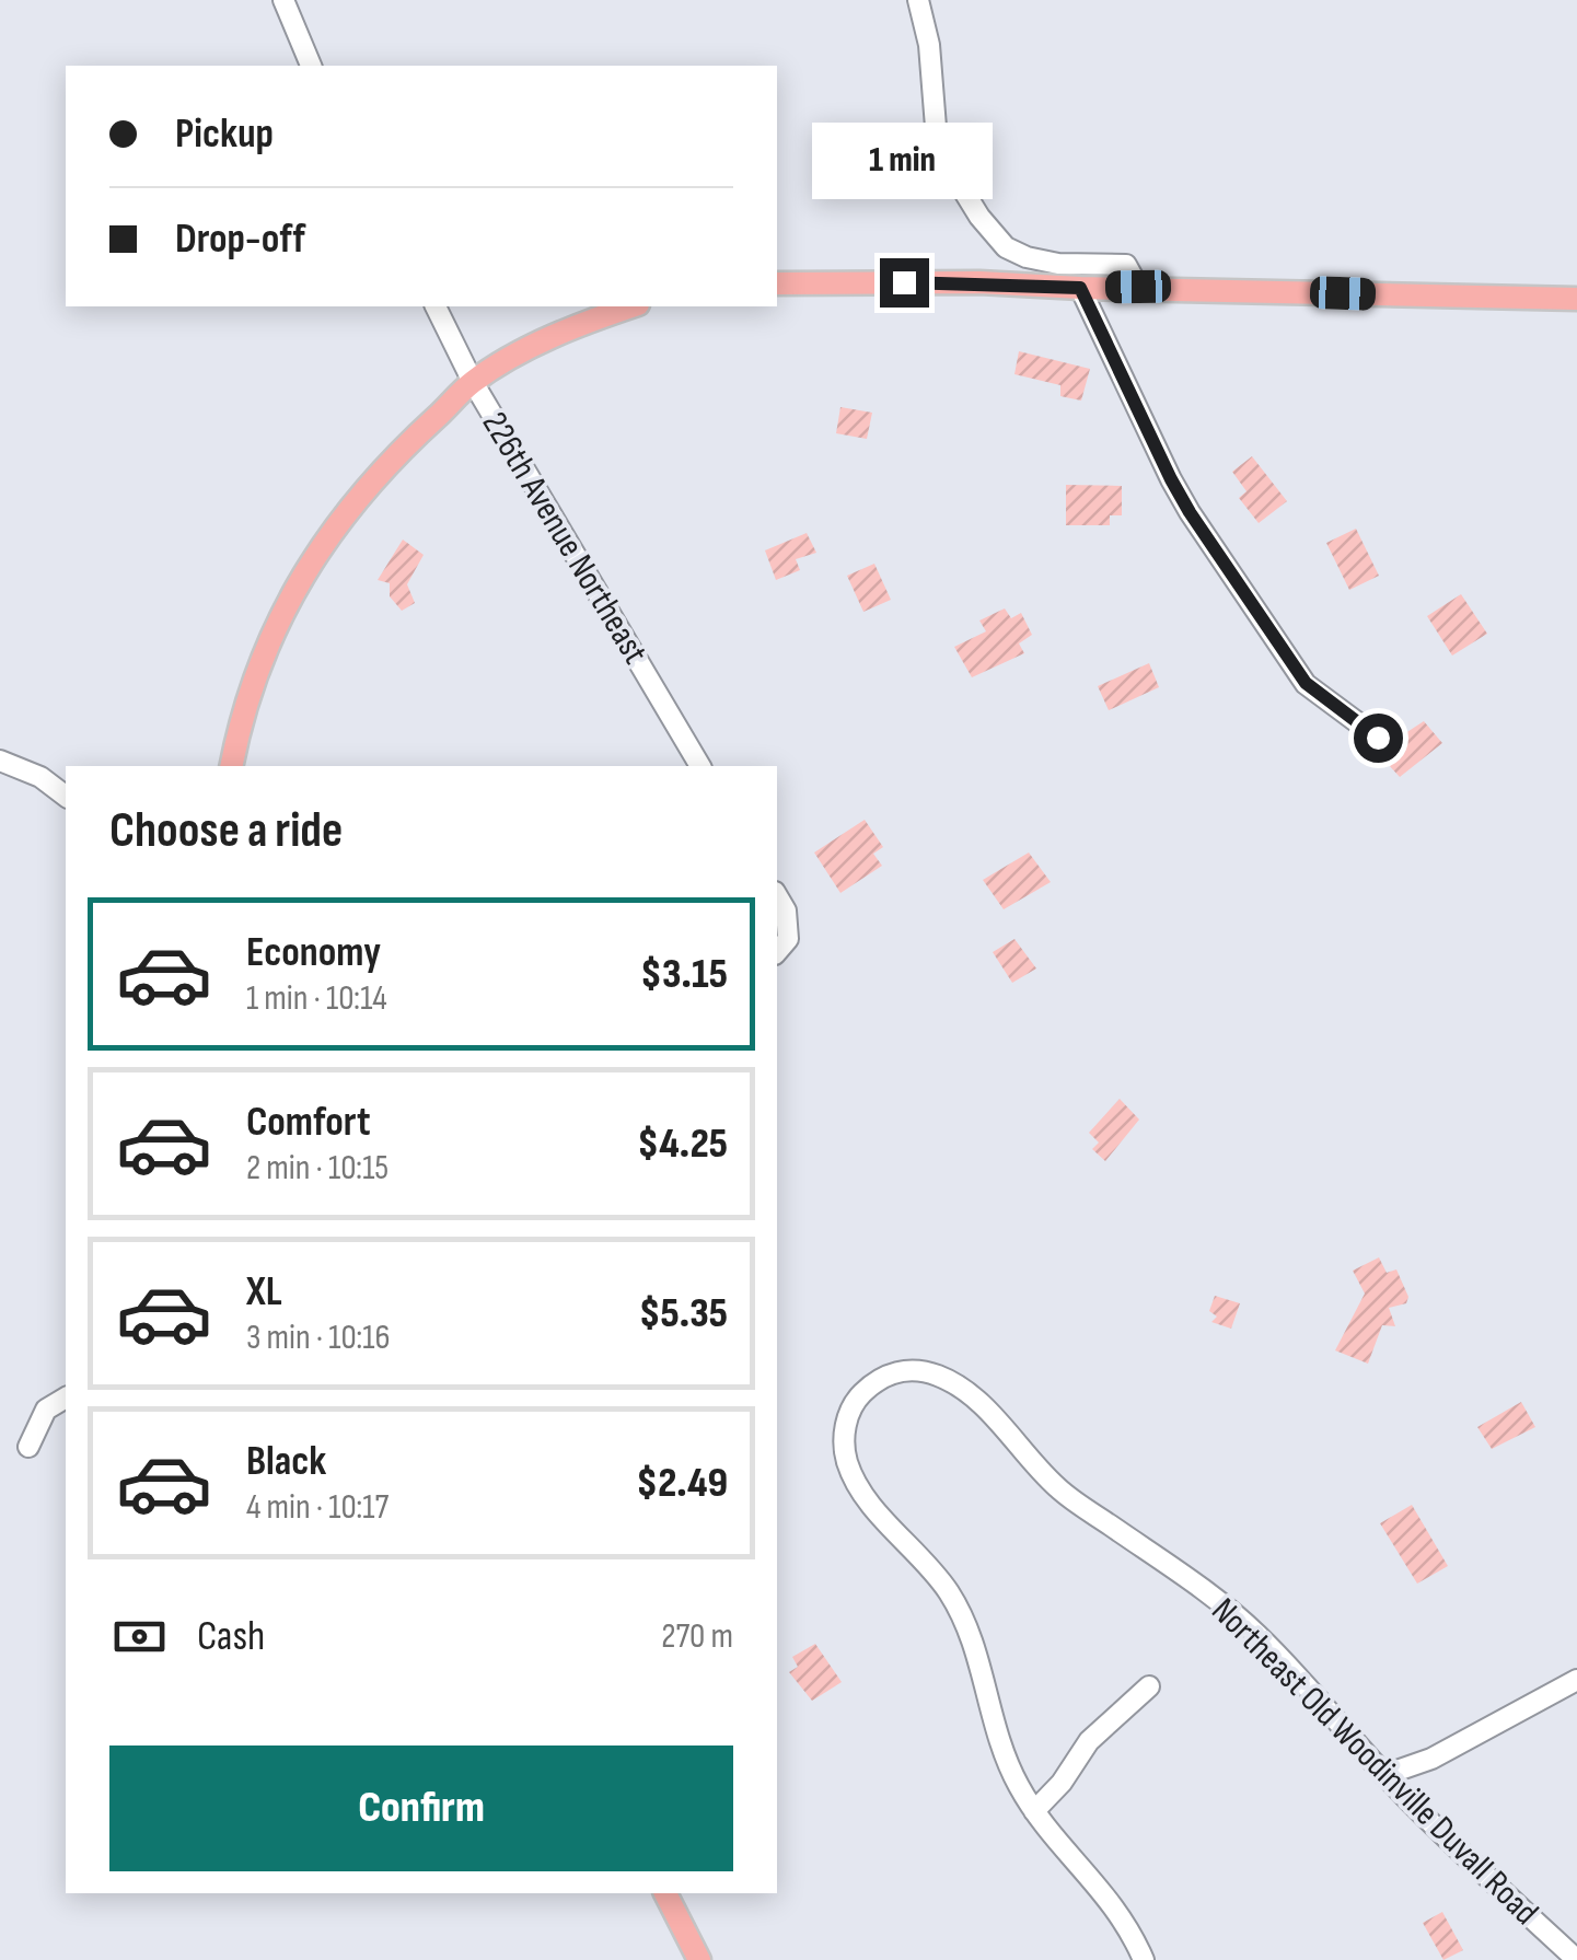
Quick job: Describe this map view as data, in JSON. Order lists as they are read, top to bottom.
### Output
{
  "streets": {
    "street": ["226th Avenue Northeast", "Northeast Old Woodinville Duvall Road"]
  },
  "page": {
    "banner": ["Pickup", "Drop-off"],
    "bubble": "1 min",
    "heading": "Choose a ride",
    "list": [
      {
        "name": "Economy",
        "note": "1 min · 10:14",
        "value": "$3.15"
      },
      {
        "name": "Comfort",
        "note": "2 min · 10:15",
        "value": "$4.25"
      },
      {
        "name": "XL",
        "note": "3 min · 10:16",
        "value": "$5.35"
      },
      {
        "name": "Black",
        "note": "4 min · 10:17",
        "value": "$2.49"
      }
    ],
    "pay": ["Cash", "270 m"],
    "buttons": "Confirm"
  }
}
